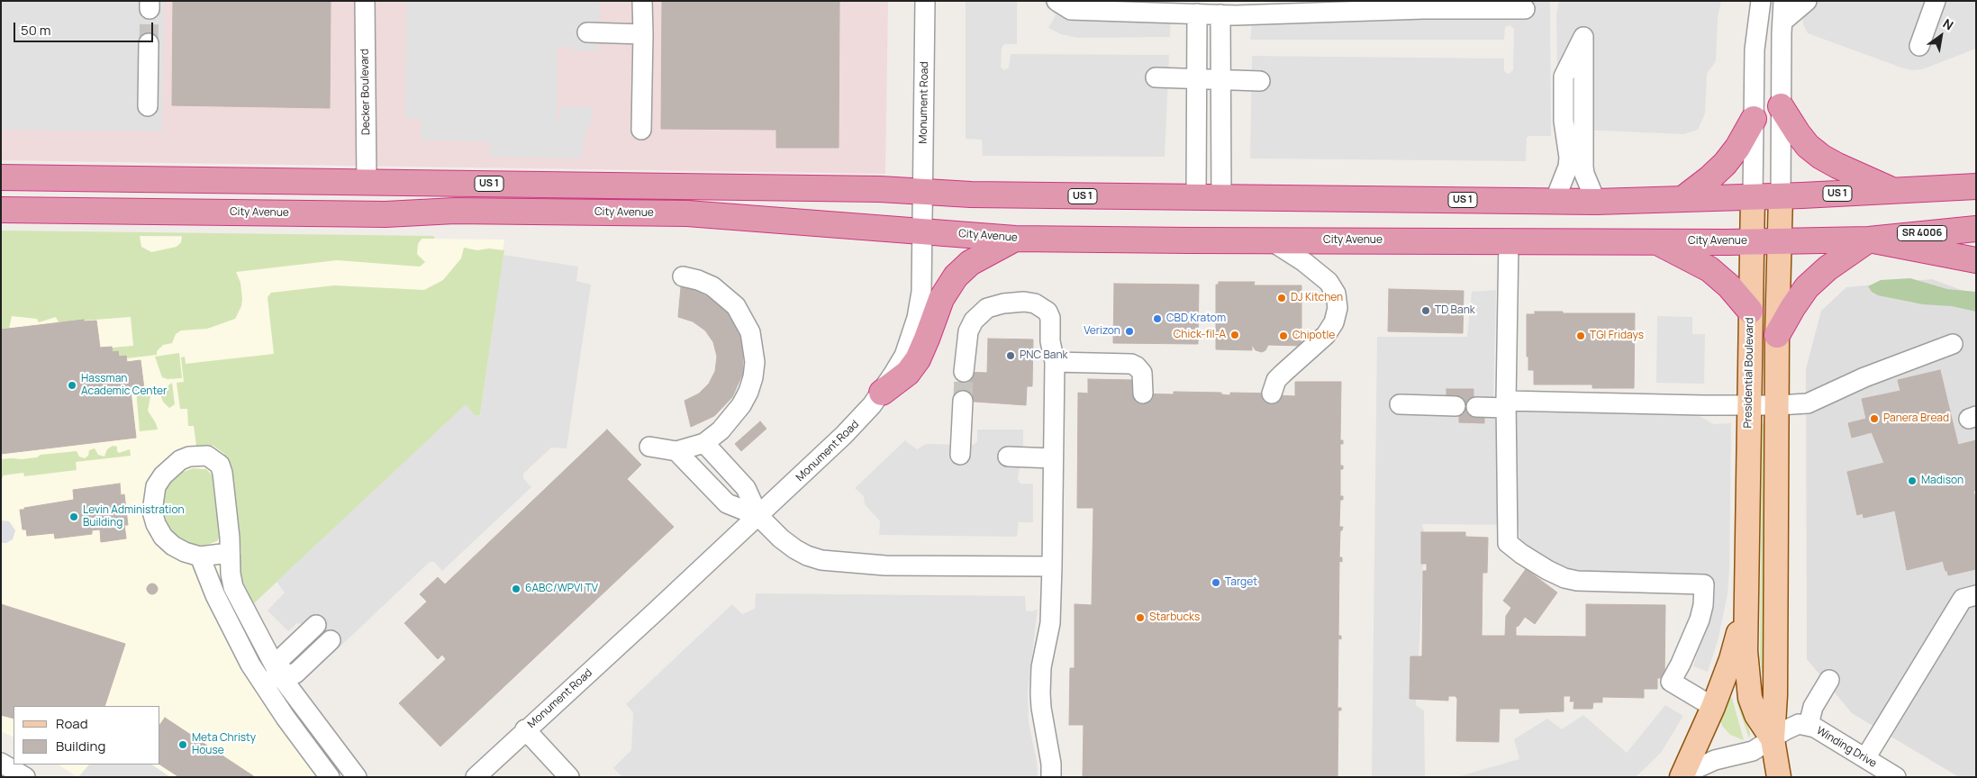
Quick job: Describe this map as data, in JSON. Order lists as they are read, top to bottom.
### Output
{
  "streets": {
    "highway": ["US 1", "City Avenue", "SR 4006"],
    "main road": ["Presidential Boulevard"],
    "street": ["Decker Boulevard", "Monument Road", "Winding Drive"]
  },
  "crossings": [
    ["Decker Boulevard", "US 1"],
    ["Monument Road", "US 1"],
    ["Monument Road", "City Avenue"],
    ["US 1", "Presidential Boulevard"],
    ["City Avenue", "Presidential Boulevard"],
    ["Presidential Boulevard", "Winding Drive"]
  ],
  "places": [
    "DJ Kitchen",
    "TD Bank",
    "CBD Kratom",
    "Verizon",
    "Chick-fil-A",
    "Chipotle",
    "TGI Fridays",
    "PNC Bank",
    "Hassman Academic Center",
    "Panera Bread",
    "Madison",
    "Levin Administration Building",
    "Target",
    "6ABC/WPVI TV",
    "Starbucks",
    "Meta Christy House"
  ],
  "legend": ["Road", "Building"],
  "scale_bar": "50 m",
  "north": "top right"
}
